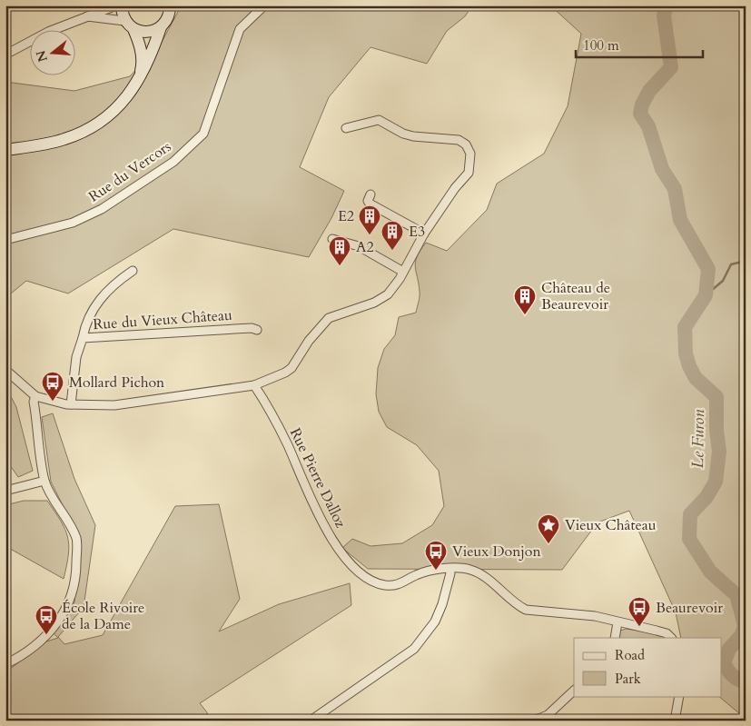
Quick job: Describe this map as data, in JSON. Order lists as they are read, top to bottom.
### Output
{
  "streets": {
    "street": ["Rue du Vercors", "Rue du Vieux Château", "Rue Pierre Dalloz"]
  },
  "water": ["Le Furon"],
  "places": {
    "building": [
      "E2",
      "E3",
      "A2",
      "Château de Beaurevoir"
    ],
    "bus stop": [
      "Mollard Pichon",
      "Vieux Donjon",
      "Beaurevoir",
      "École Rivoire de la Dame"
    ],
    "place": ["Vieux Château"]
  },
  "legend": ["Road", "Park"],
  "scale_bar": "100 m",
  "north": "left"
}
